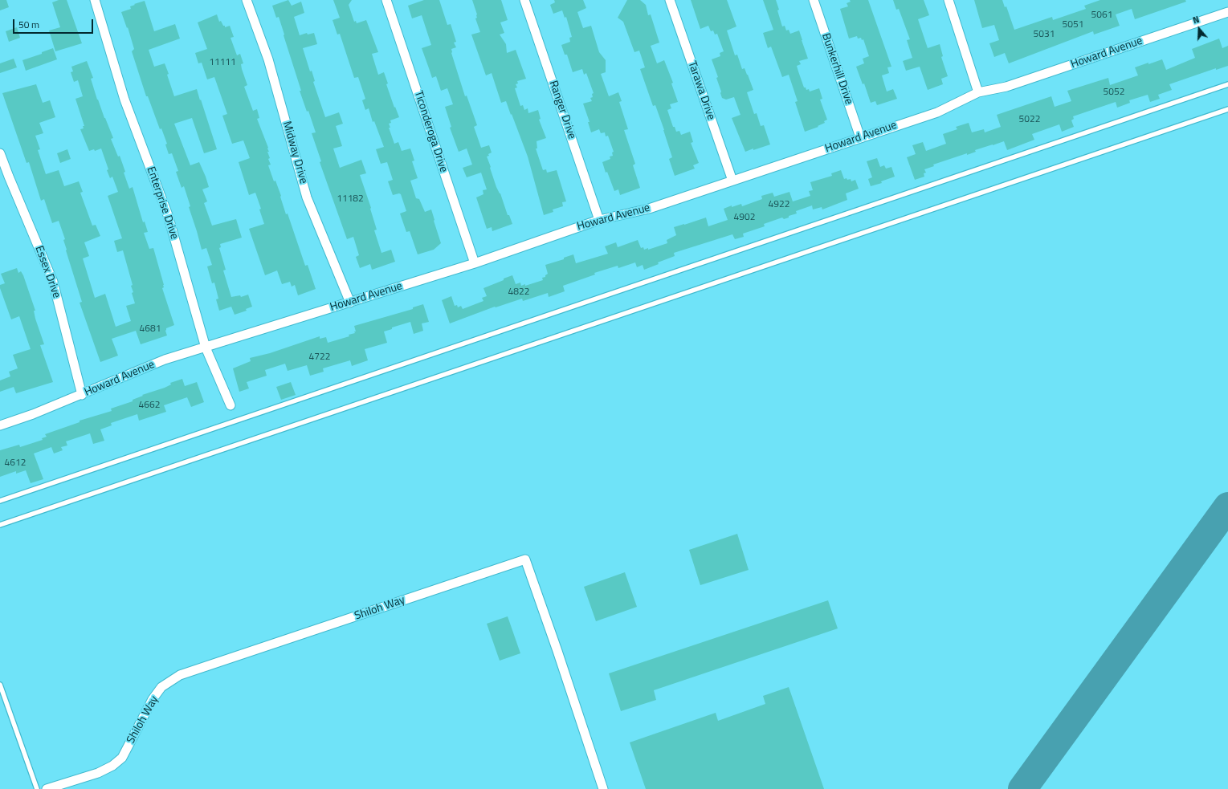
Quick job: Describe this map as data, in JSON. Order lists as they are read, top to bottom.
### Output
{
  "streets": {
    "street": [
      "Howard Avenue",
      "Bunkerhill Drive",
      "Tarawa Drive",
      "Ranger Drive",
      "Ticonderoga Drive",
      "Midway Drive",
      "Enterprise Drive",
      "Essex Drive",
      "Shiloh Way"
    ]
  },
  "crossings": [
    ["Howard Avenue", "Bunkerhill Drive"],
    ["Howard Avenue", "Tarawa Drive"],
    ["Howard Avenue", "Ranger Drive"],
    ["Howard Avenue", "Ticonderoga Drive"],
    ["Howard Avenue", "Midway Drive"],
    ["Howard Avenue", "Enterprise Drive"],
    ["Howard Avenue", "Essex Drive"]
  ],
  "house_numbers": [
    "5061",
    "5051",
    "5031",
    "11111",
    "5052",
    "5022",
    "11182",
    "4922",
    "4902",
    "4822",
    "4681",
    "4722",
    "4662",
    "4612"
  ],
  "scale_bar": "50 m",
  "north": "top"
}
